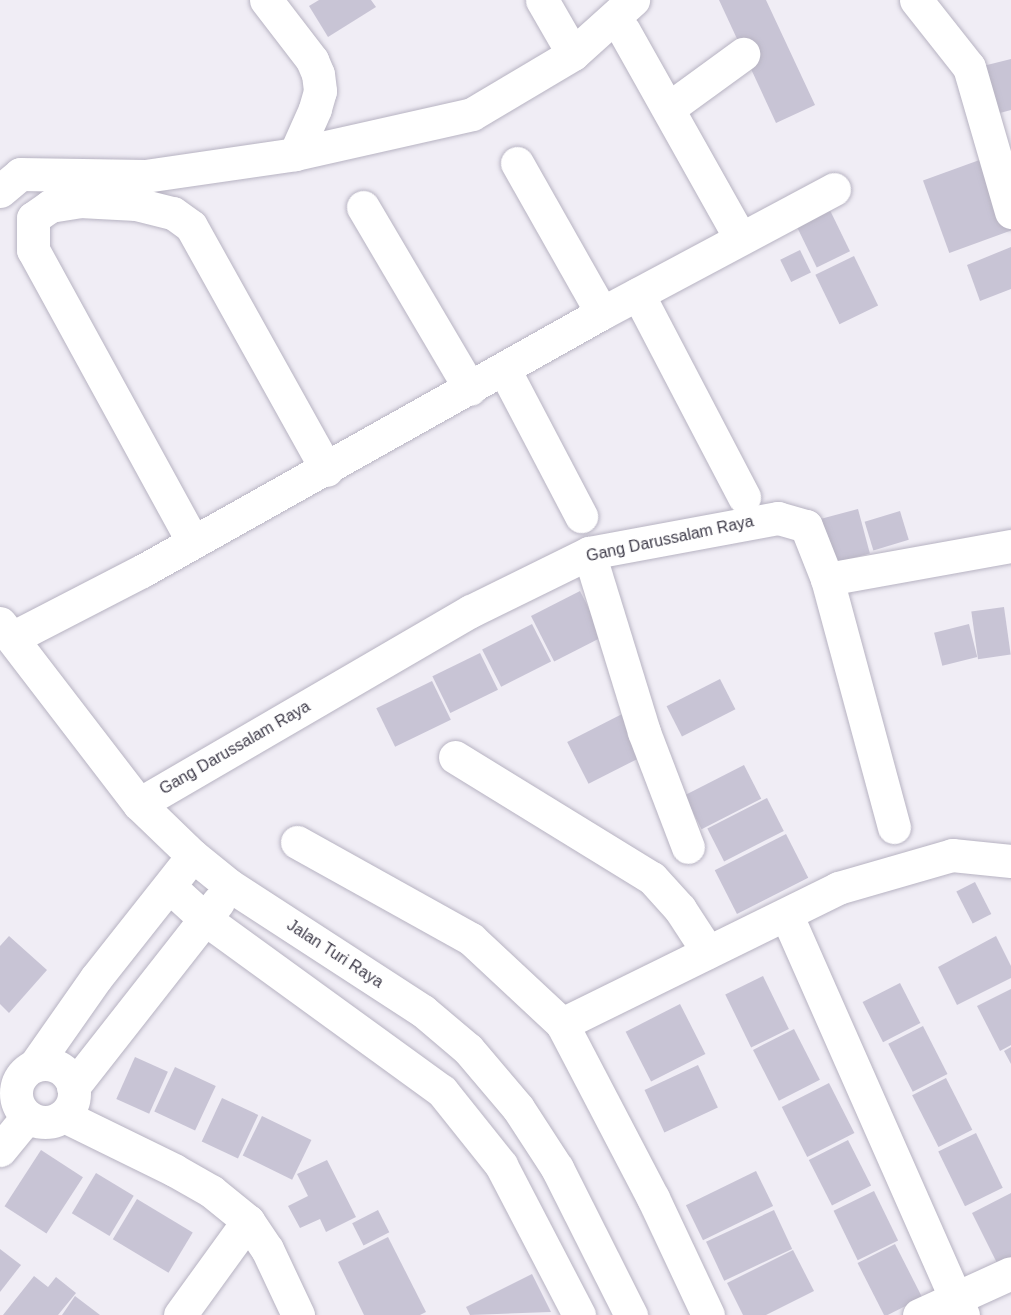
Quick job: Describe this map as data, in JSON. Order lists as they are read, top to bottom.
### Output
{
  "streets": {
    "street": ["Gang Darussalam Raya", "Jalan Turi Raya"]
  },
  "crossings": [
    ["Gang Darussalam Raya", "Jalan Turi Raya"]
  ]
}
